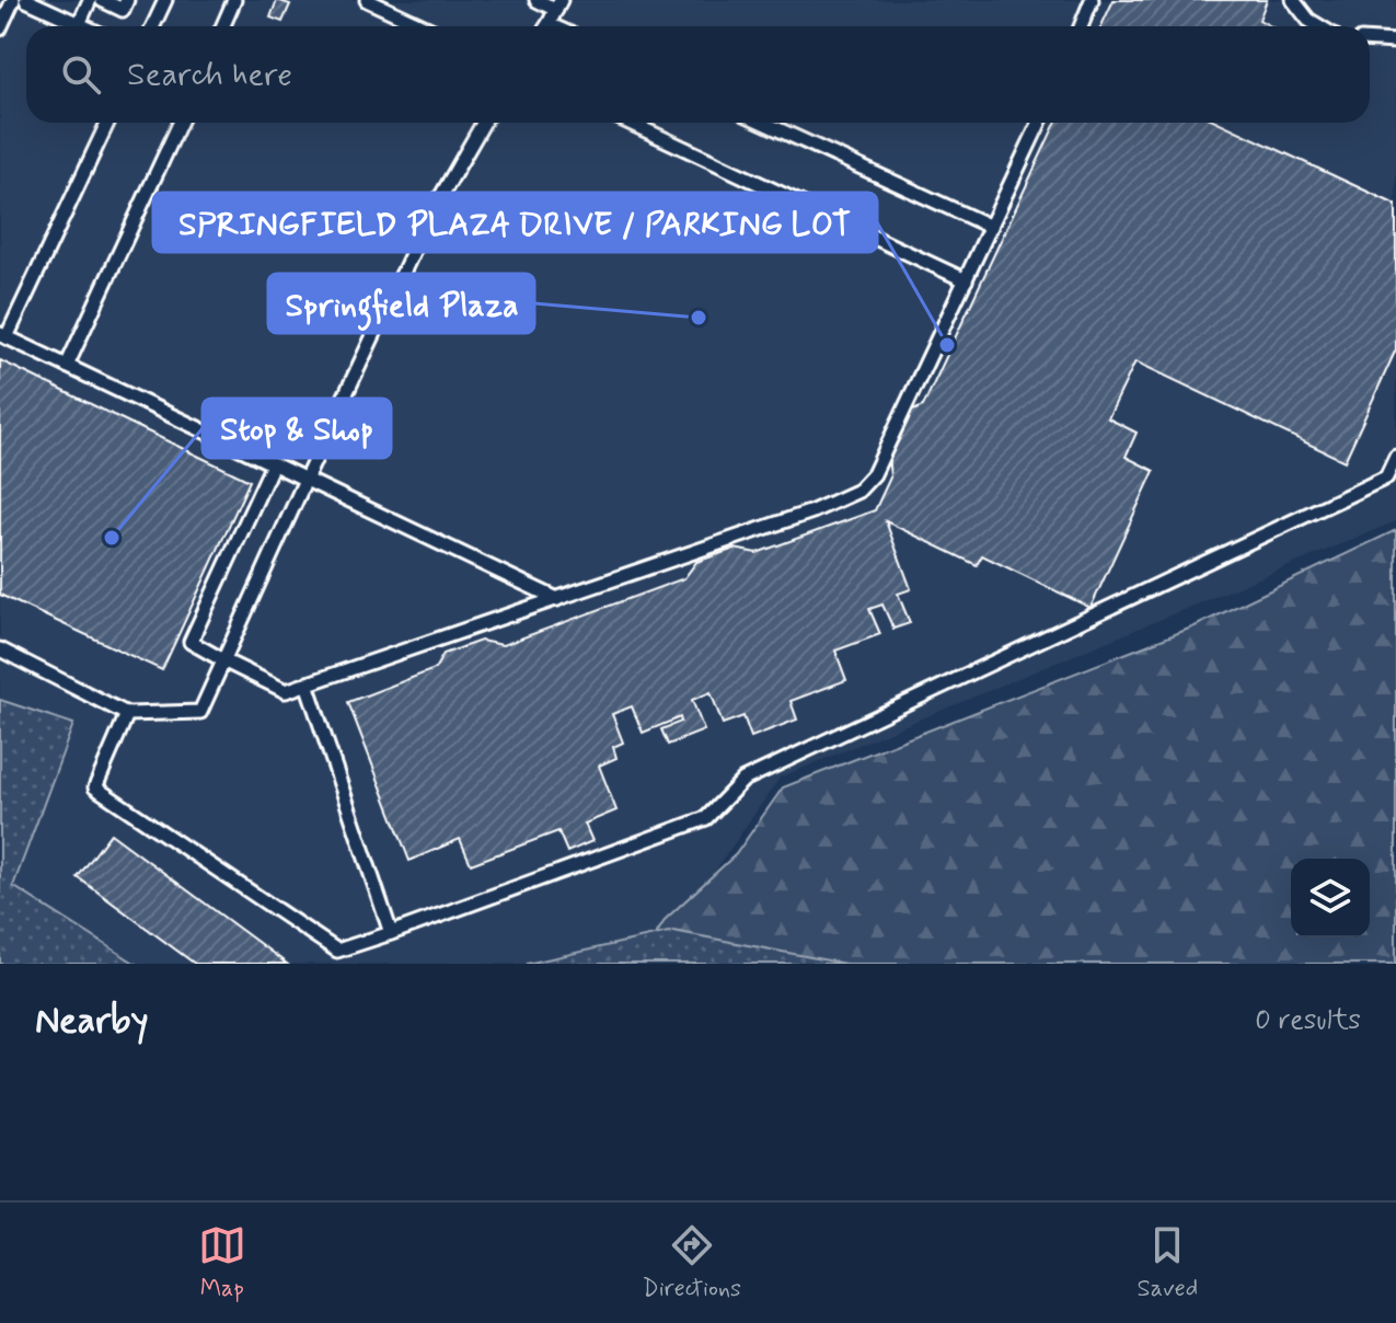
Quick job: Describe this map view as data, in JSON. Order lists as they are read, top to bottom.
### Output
{
  "places": ["Springfield Plaza", "SPRINGFIELD PLAZA DRIVE / PARKING LOT", "Stop & Shop"],
  "page": {
    "search": "Search here",
    "heading": ["Nearby", "0 results"],
    "nav": ["Map", "Directions", "Saved"]
  }
}
